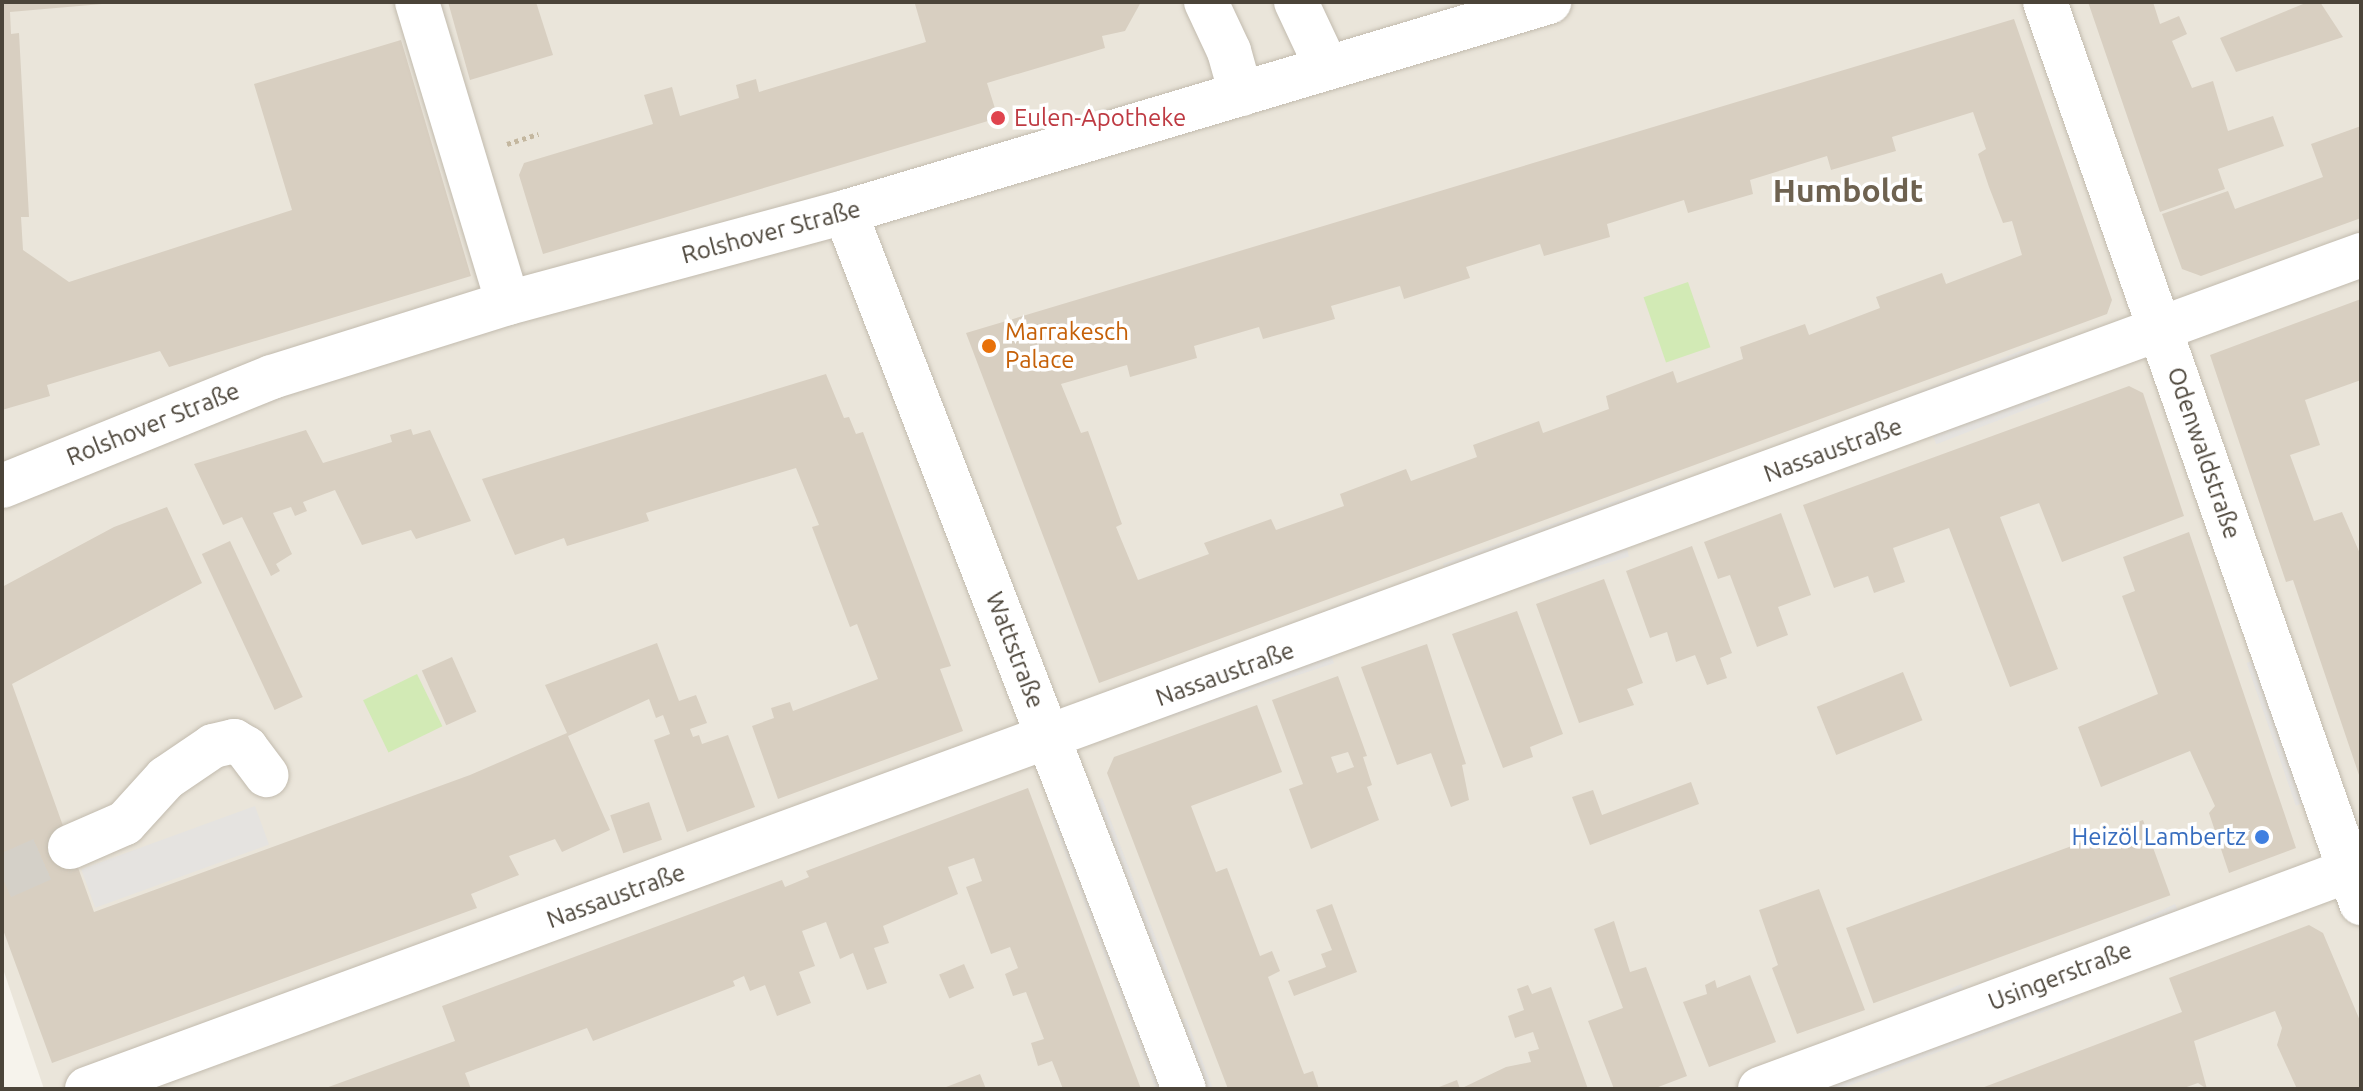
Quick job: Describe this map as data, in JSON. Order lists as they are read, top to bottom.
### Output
{
  "streets": {
    "street": [
      "Rolshover Straße",
      "Nassaustraße",
      "Odenwaldstraße",
      "Wattstraße",
      "Usingerstraße"
    ]
  },
  "crossings": [
    ["Rolshover Straße", "Wattstraße"],
    ["Nassaustraße", "Odenwaldstraße"],
    ["Nassaustraße", "Wattstraße"],
    ["Odenwaldstraße", "Usingerstraße"]
  ],
  "districts": ["Humboldt"],
  "places": ["Eulen-Apotheke", "Marrakesch Palace", "Heizöl Lambertz"]
}
